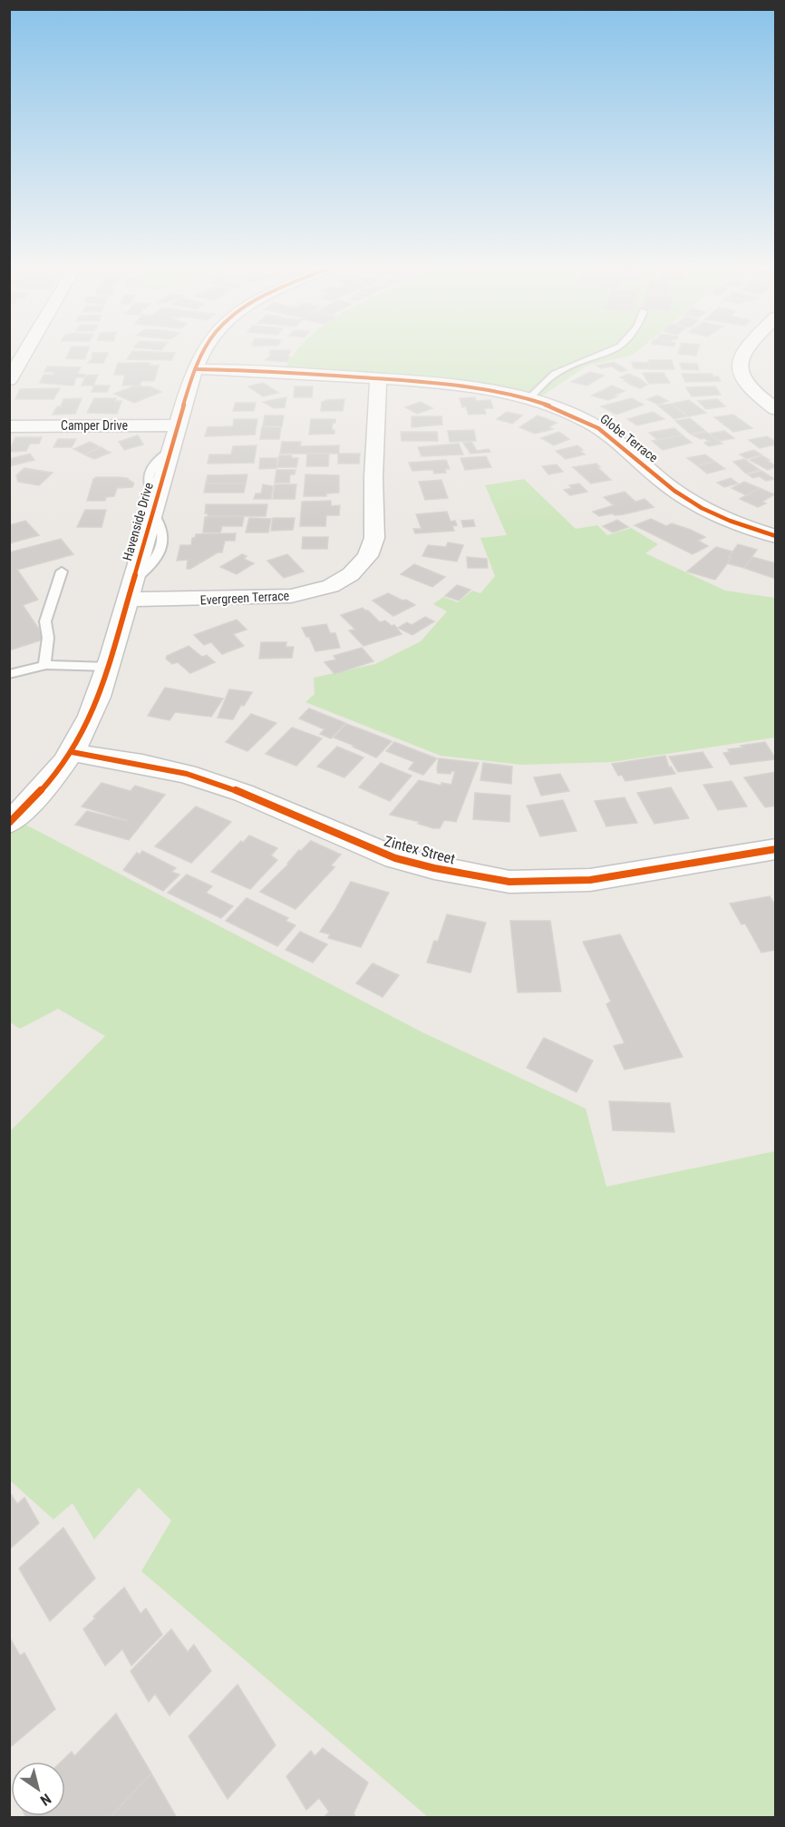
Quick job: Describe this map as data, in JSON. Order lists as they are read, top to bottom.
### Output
{
  "streets": {
    "street": [
      "Camper Drive",
      "Globe Terrace",
      "Havenside Drive",
      "Evergreen Terrace",
      "Zintex Street"
    ]
  },
  "crossings": [
    ["Camper Drive", "Havenside Drive"],
    ["Globe Terrace", "Havenside Drive"],
    ["Globe Terrace", "Evergreen Terrace"],
    ["Havenside Drive", "Evergreen Terrace"],
    ["Havenside Drive", "Zintex Street"]
  ],
  "north": "bottom right"
}
